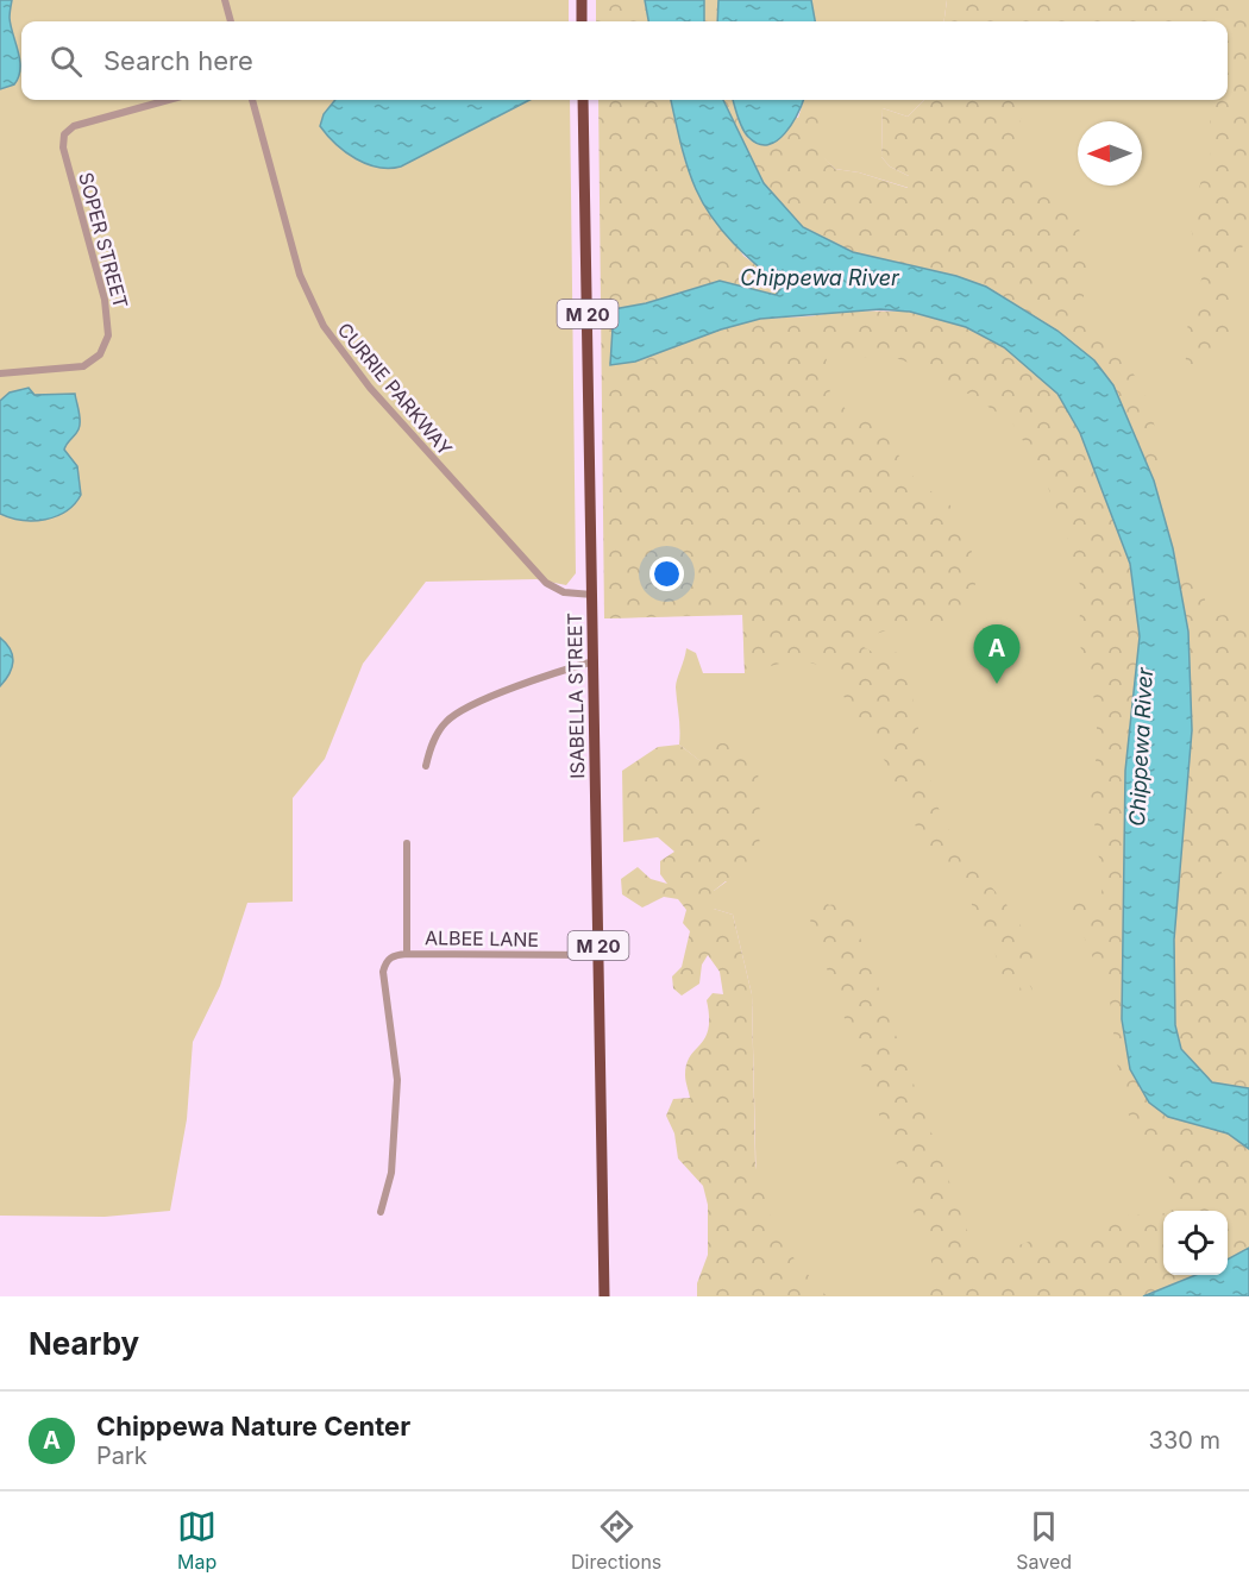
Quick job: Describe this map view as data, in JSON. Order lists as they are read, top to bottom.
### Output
{
  "streets": {
    "highway": ["M 20", "ISABELLA STREET"],
    "street": ["SOPER STREET", "CURRIE PARKWAY", "ALBEE LANE"]
  },
  "crossings": [
    ["CURRIE PARKWAY", "ISABELLA STREET"],
    ["ISABELLA STREET", "ALBEE LANE"]
  ],
  "water": ["Chippewa River"],
  "north": "left",
  "page": {
    "search": "Search here",
    "pins": "A",
    "heading": "Nearby",
    "list": [
      {
        "mark": "A",
        "name": "Chippewa Nature Center",
        "note": "Park",
        "value": "330 m"
      }
    ],
    "nav": ["Map", "Directions", "Saved"]
  }
}
